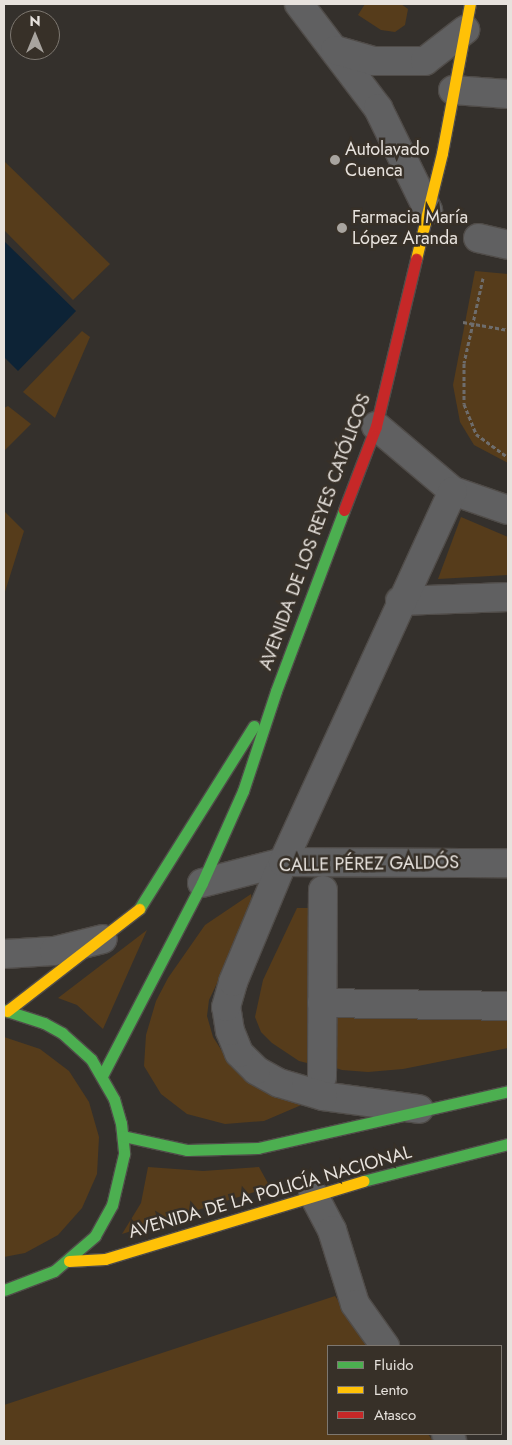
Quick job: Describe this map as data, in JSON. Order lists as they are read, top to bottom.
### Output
{
  "streets": {
    "main road": ["AVENIDA DE LOS REYES CATÓLICOS", "AVENIDA DE LA POLICÍA NACIONAL"],
    "street": ["CALLE PÉREZ GALDÓS"]
  },
  "crossings": [
    ["AVENIDA DE LOS REYES CATÓLICOS", "CALLE PÉREZ GALDÓS"]
  ],
  "places": ["Autolavado Cuenca", "Farmacia María López Aranda"],
  "legend": ["Fluido", "Lento", "Atasco"],
  "north": "top"
}
